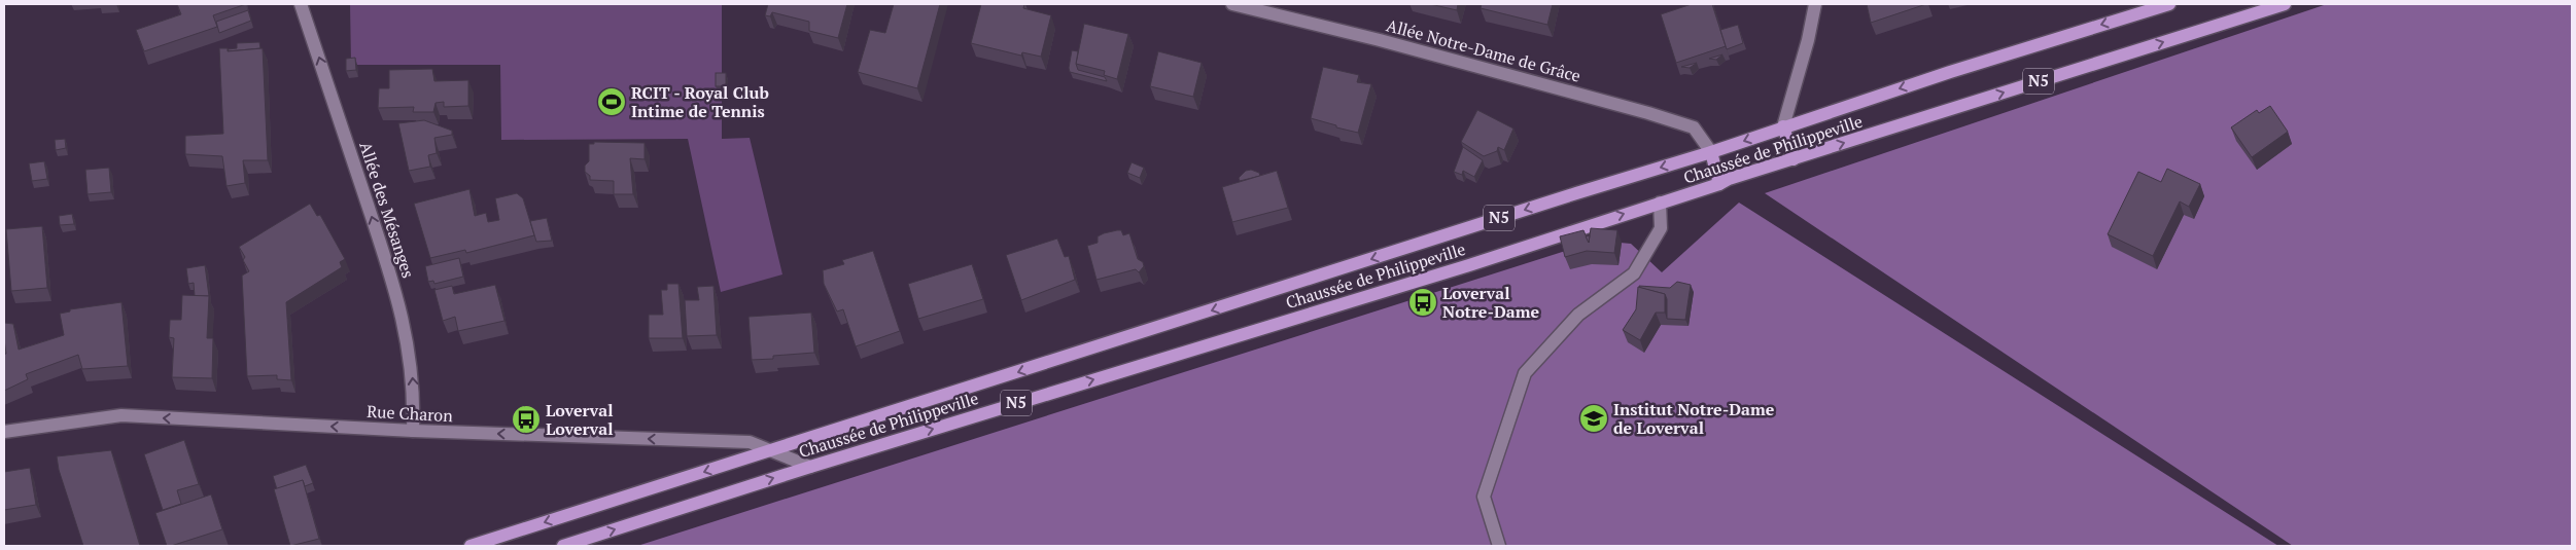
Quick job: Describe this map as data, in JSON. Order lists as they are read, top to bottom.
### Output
{
  "streets": {
    "main road": ["N5", "Chaussée de Philippeville"],
    "street": ["Allée Notre-Dame de Grâce", "Allée des Mésanges", "Rue Charon"]
  },
  "crossings": [
    ["Allée Notre-Dame de Grâce", "N5"],
    ["Allée Notre-Dame de Grâce", "Chaussée de Philippeville"],
    ["N5", "Chaussée de Philippeville"],
    ["Chaussée de Philippeville", "Rue Charon"],
    ["Allée des Mésanges", "Rue Charon"]
  ],
  "one_way": ["Allée des Mésanges", "Rue Charon"],
  "places": {
    "sports": ["RCIT - Royal Club Intime de Tennis"],
    "bus stop": ["Loverval Notre-Dame", "Loverval Loverval"],
    "school or university": ["Institut Notre-Dame de Loverval"]
  }
}
